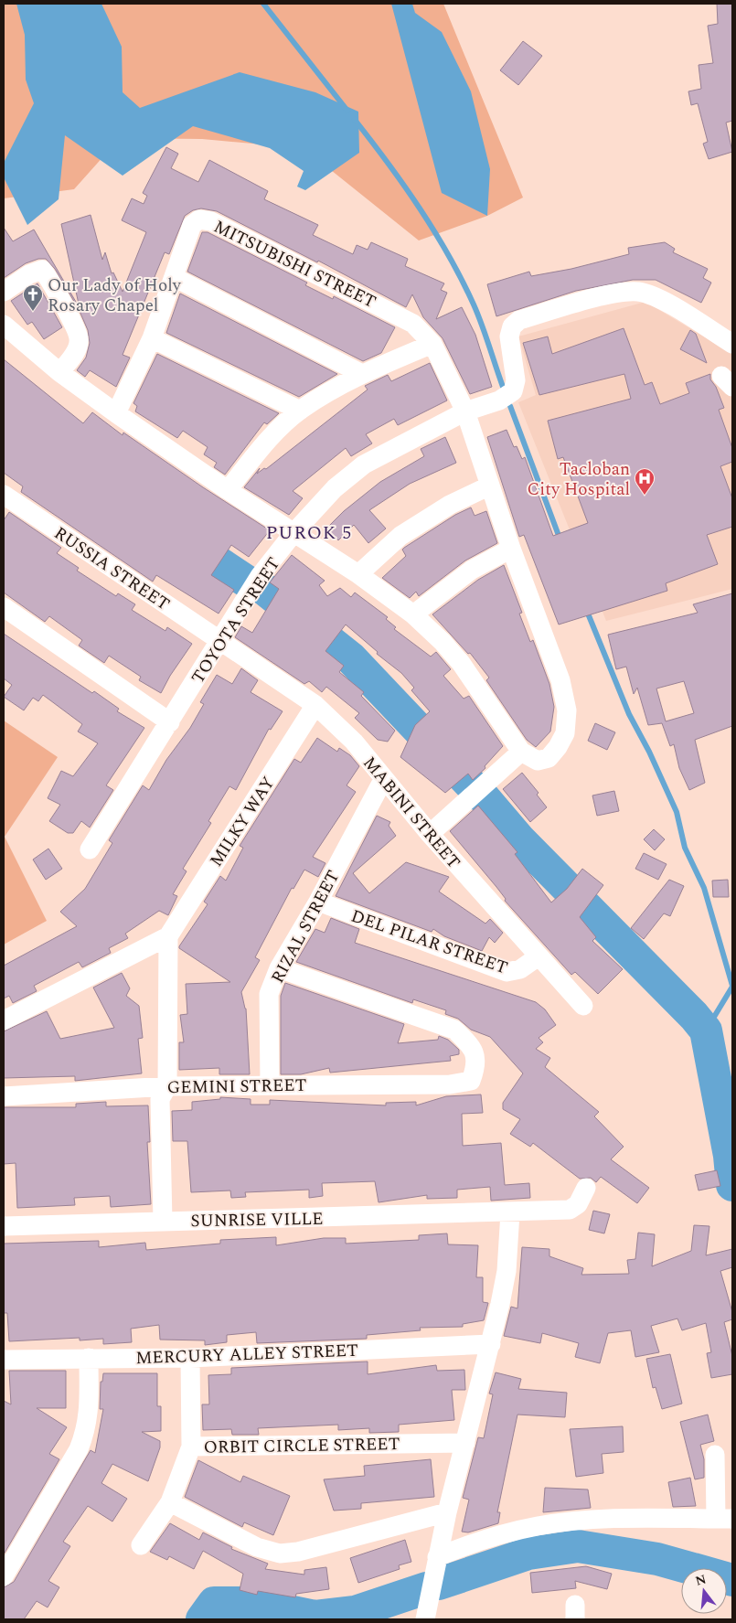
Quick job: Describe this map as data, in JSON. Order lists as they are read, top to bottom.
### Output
{
  "streets": {
    "street": [
      "MITSUBISHI STREET",
      "RUSSIA STREET",
      "TOYOTA STREET",
      "MABINI STREET",
      "MILKY WAY",
      "RIZAL STREET",
      "DEL PILAR STREET",
      "GEMINI STREET",
      "SUNRISE VILLE",
      "MERCURY ALLEY STREET",
      "ORBIT CIRCLE STREET"
    ]
  },
  "crossings": [
    ["MITSUBISHI STREET", "TOYOTA STREET"],
    ["RUSSIA STREET", "TOYOTA STREET"],
    ["RUSSIA STREET", "MABINI STREET"],
    ["TOYOTA STREET", "MABINI STREET"],
    ["MABINI STREET", "MILKY WAY"],
    ["MABINI STREET", "RIZAL STREET"],
    ["MABINI STREET", "DEL PILAR STREET"],
    ["RIZAL STREET", "DEL PILAR STREET"],
    ["RIZAL STREET", "GEMINI STREET"]
  ],
  "districts": ["PUROK 5"],
  "places": {
    "church": ["Our Lady of Holy Rosary Chapel"],
    "hospital": ["Tacloban City Hospital"]
  },
  "north": "top"
}
